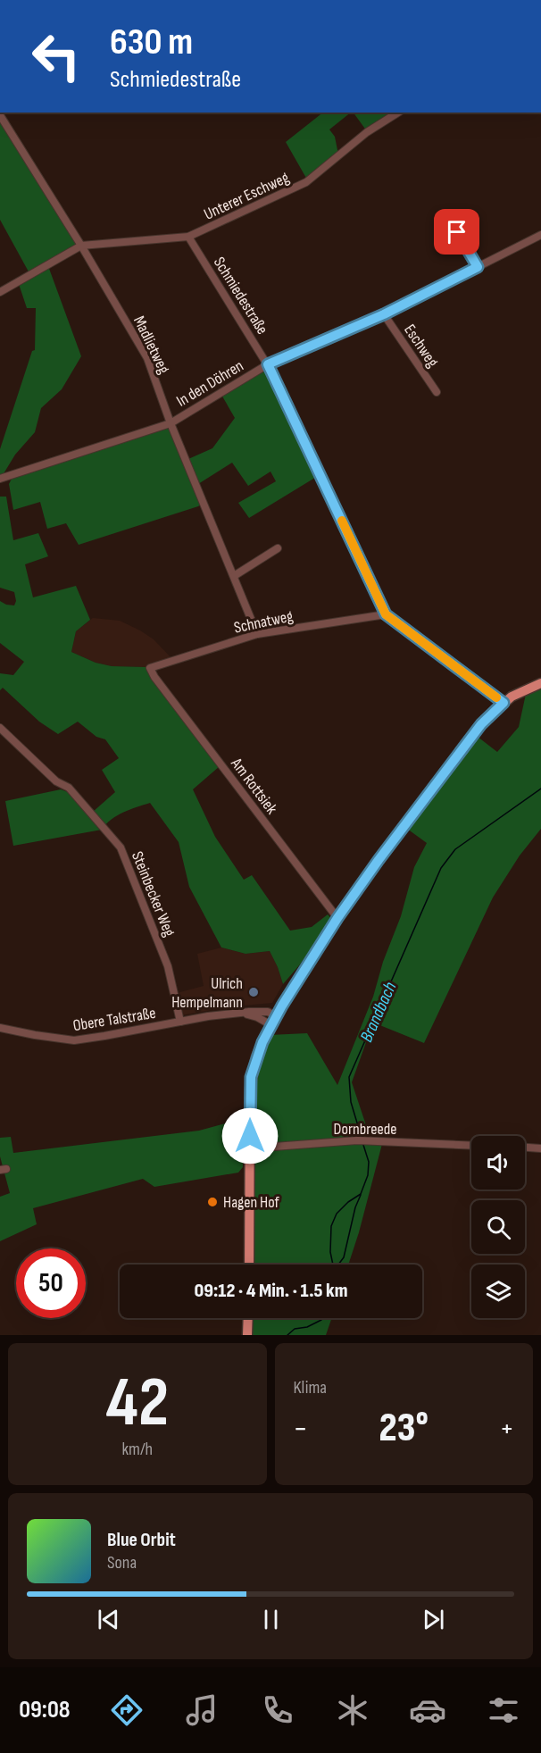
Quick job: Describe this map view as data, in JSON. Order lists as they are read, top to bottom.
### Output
{
  "streets": {
    "street": [
      "Unterer Eschweg",
      "Schmiedestraße",
      "Madlietweg",
      "Eschweg",
      "In den Döhren",
      "Schnatweg",
      "Am Rottsiek",
      "Steinbecker Weg",
      "Obere Talstraße",
      "Dornbreede"
    ]
  },
  "crossings": [
    ["Unterer Eschweg", "Schmiedestraße"],
    ["Unterer Eschweg", "Madlietweg"],
    ["Schmiedestraße", "In den Döhren"],
    ["Schmiedestraße", "Schnatweg"],
    ["Madlietweg", "In den Döhren"],
    ["Madlietweg", "Schnatweg"],
    ["Eschweg", "In den Döhren"],
    ["Schnatweg", "Am Rottsiek"],
    ["Steinbecker Weg", "Obere Talstraße"]
  ],
  "water": ["Brandbach"],
  "places": ["Ulrich Hempelmann", "Hagen Hof"],
  "page": {
    "turn": ["630 m", "Schmiedestraße"],
    "limit": "50",
    "trip": "09:12 · 4 Min. · 1.5 km",
    "tile": [
      ["42", "km/h"],
      "Klima"
    ],
    "heat": ["−", "23°", "+"],
    "song": ["Blue Orbit", "Sona"],
    "tabs": "09:08"
  }
}
